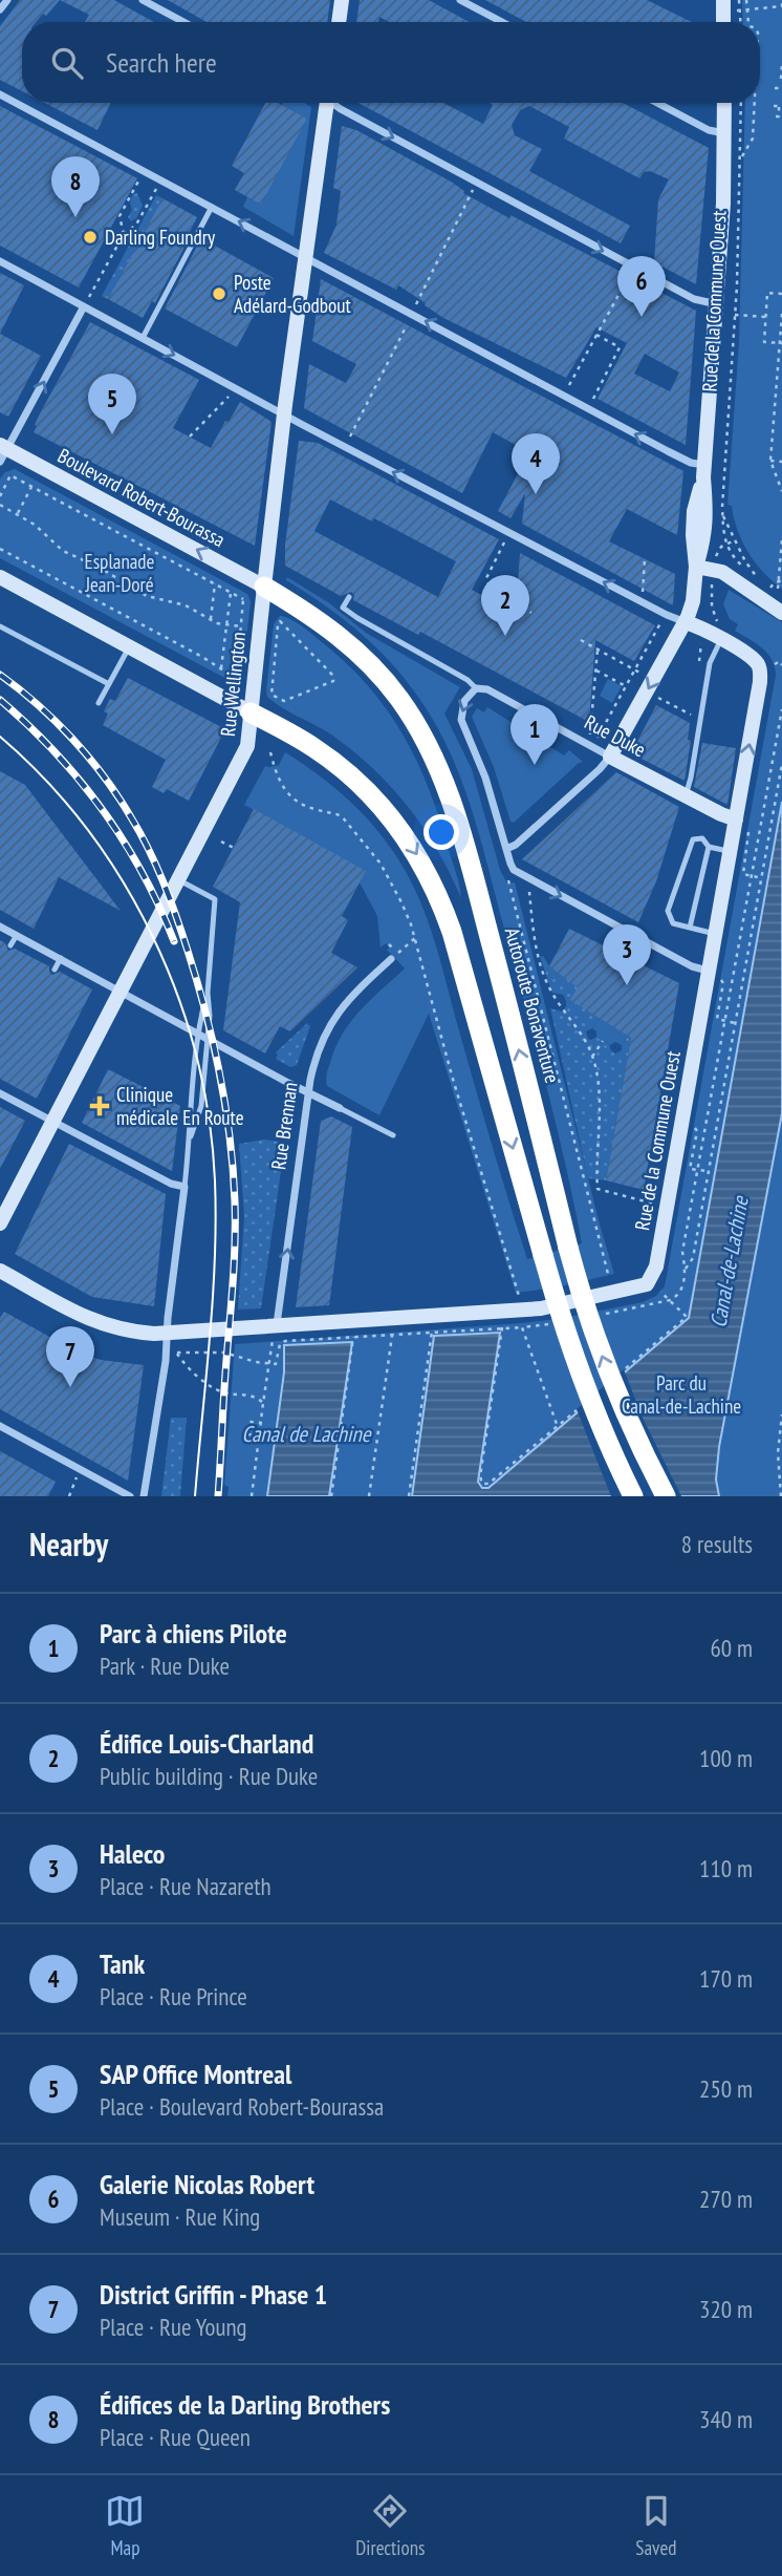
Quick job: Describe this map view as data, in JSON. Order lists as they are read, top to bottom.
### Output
{
  "streets": {
    "highway": ["Autoroute Bonaventure"],
    "street": [
      "Rue de la Commune Ouest",
      "Boulevard Robert-Bourassa",
      "Rue Wellington",
      "Rue Duke",
      "Rue Brennan"
    ]
  },
  "crossings": [
    ["Rue de la Commune Ouest", "Rue Duke"],
    ["Rue de la Commune Ouest", "Rue Brennan"],
    ["Boulevard Robert-Bourassa", "Rue Wellington"],
    ["Boulevard Robert-Bourassa", "Autoroute Bonaventure"],
    ["Rue Wellington", "Autoroute Bonaventure"]
  ],
  "one_way": ["Rue Brennan"],
  "water": ["Canal-de-Lachine", "Canal de Lachine"],
  "parks": ["Esplanade Jean-Doré", "Parc du Canal-de-Lachine"],
  "places": {
    "other": ["Darling Foundry", "Poste Adélard-Godbout"],
    "health": ["Clinique médicale En Route"]
  },
  "page": {
    "search": "Search here",
    "pins": [
      "8",
      "6",
      "5",
      "4",
      "2",
      "1",
      "3",
      "7"
    ],
    "heading": ["Nearby", "8 results"],
    "list": [
      {
        "mark": "1",
        "name": "Parc à chiens Pilote",
        "note": "Park · Rue Duke",
        "value": "60 m"
      },
      {
        "mark": "2",
        "name": "Édifice Louis-Charland",
        "note": "Public building · Rue Duke",
        "value": "100 m"
      },
      {
        "mark": "3",
        "name": "Haleco",
        "note": "Place · Rue Nazareth",
        "value": "110 m"
      },
      {
        "mark": "4",
        "name": "Tank",
        "note": "Place · Rue Prince",
        "value": "170 m"
      },
      {
        "mark": "5",
        "name": "SAP Office Montreal",
        "note": "Place · Boulevard Robert-Bourassa",
        "value": "250 m"
      },
      {
        "mark": "6",
        "name": "Galerie Nicolas Robert",
        "note": "Museum · Rue King",
        "value": "270 m"
      },
      {
        "mark": "7",
        "name": "District Griffin - Phase 1",
        "note": "Place · Rue Young",
        "value": "320 m"
      },
      {
        "mark": "8",
        "name": "Édifices de la Darling Brothers",
        "note": "Place · Rue Queen",
        "value": "340 m"
      }
    ],
    "nav": ["Map", "Directions", "Saved"]
  }
}
